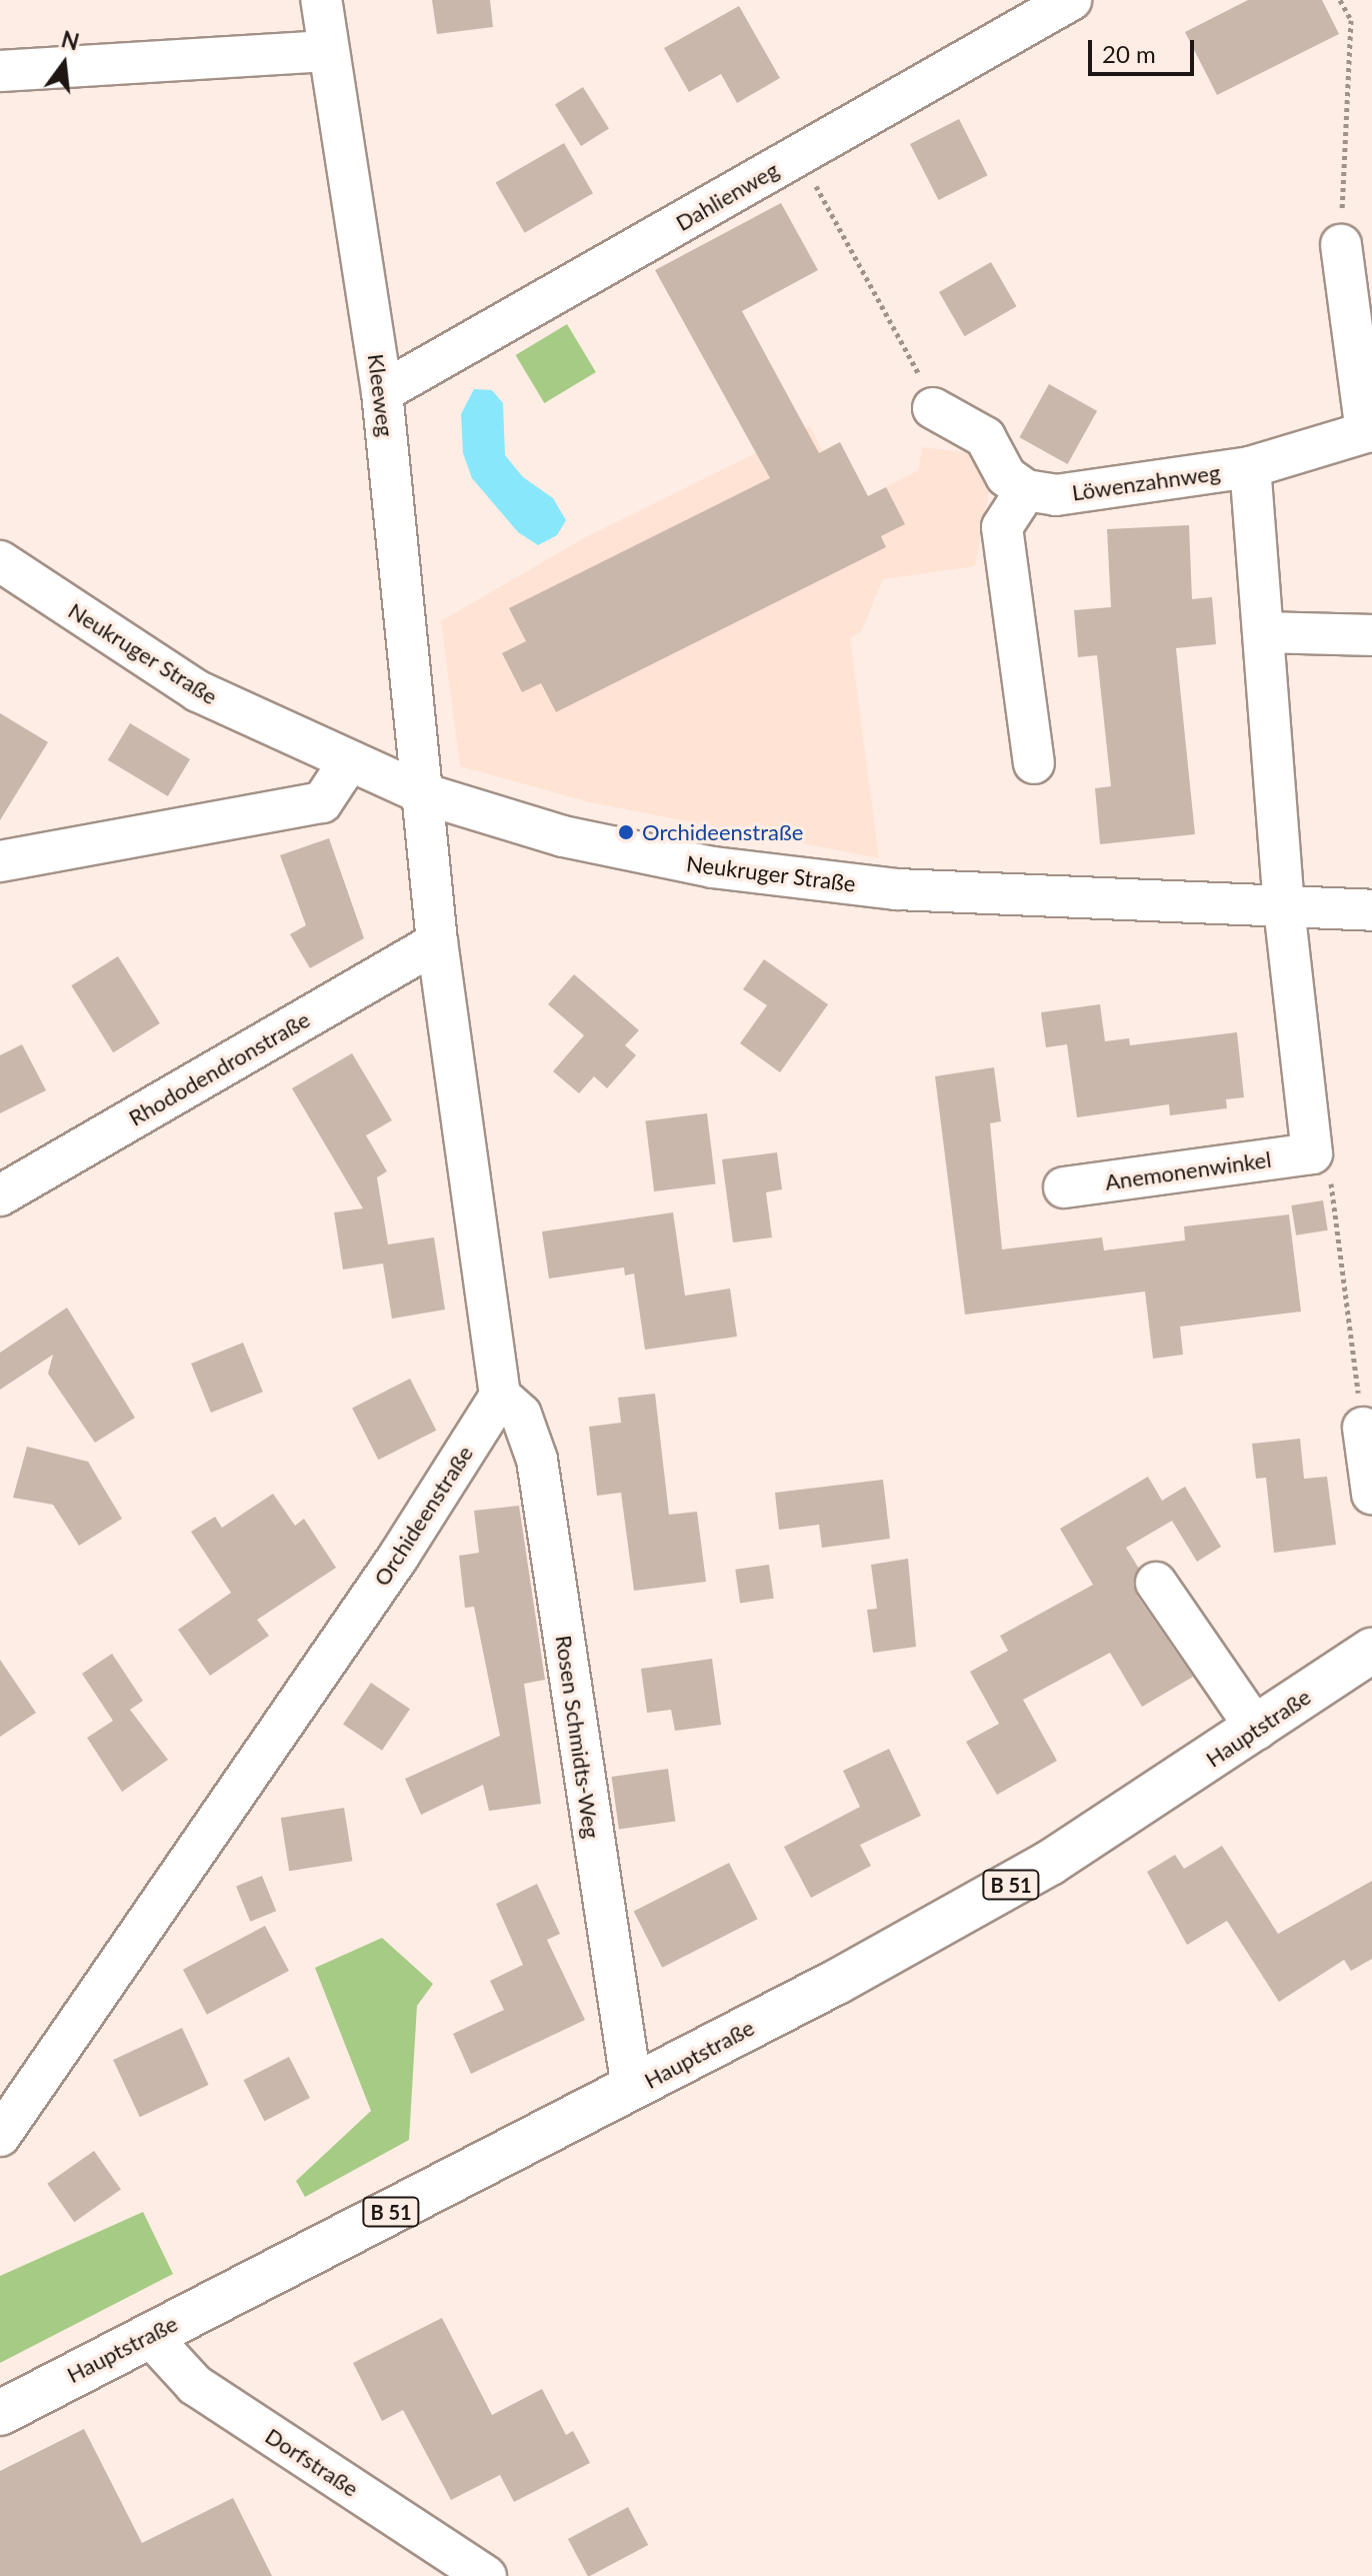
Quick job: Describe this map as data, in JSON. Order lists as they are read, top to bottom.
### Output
{
  "streets": {
    "main road": ["Hauptstraße", "B 51"],
    "street": [
      "Dahlienweg",
      "Kleeweg",
      "Löwenzahnweg",
      "Neukruger Straße",
      "Rhododendronstraße",
      "Anemonenwinkel",
      "Orchideenstraße",
      "Rosen Schmidts-Weg",
      "Dorfstraße"
    ]
  },
  "crossings": [
    ["Dahlienweg", "Kleeweg"],
    ["Kleeweg", "Neukruger Straße"],
    ["Löwenzahnweg", "Neukruger Straße"],
    ["Orchideenstraße", "Rosen Schmidts-Weg"],
    ["Hauptstraße", "Rosen Schmidts-Weg"],
    ["Hauptstraße", "Dorfstraße"]
  ],
  "places": ["Orchideenstraße"],
  "scale_bar": "20 m",
  "north": "top"
}
